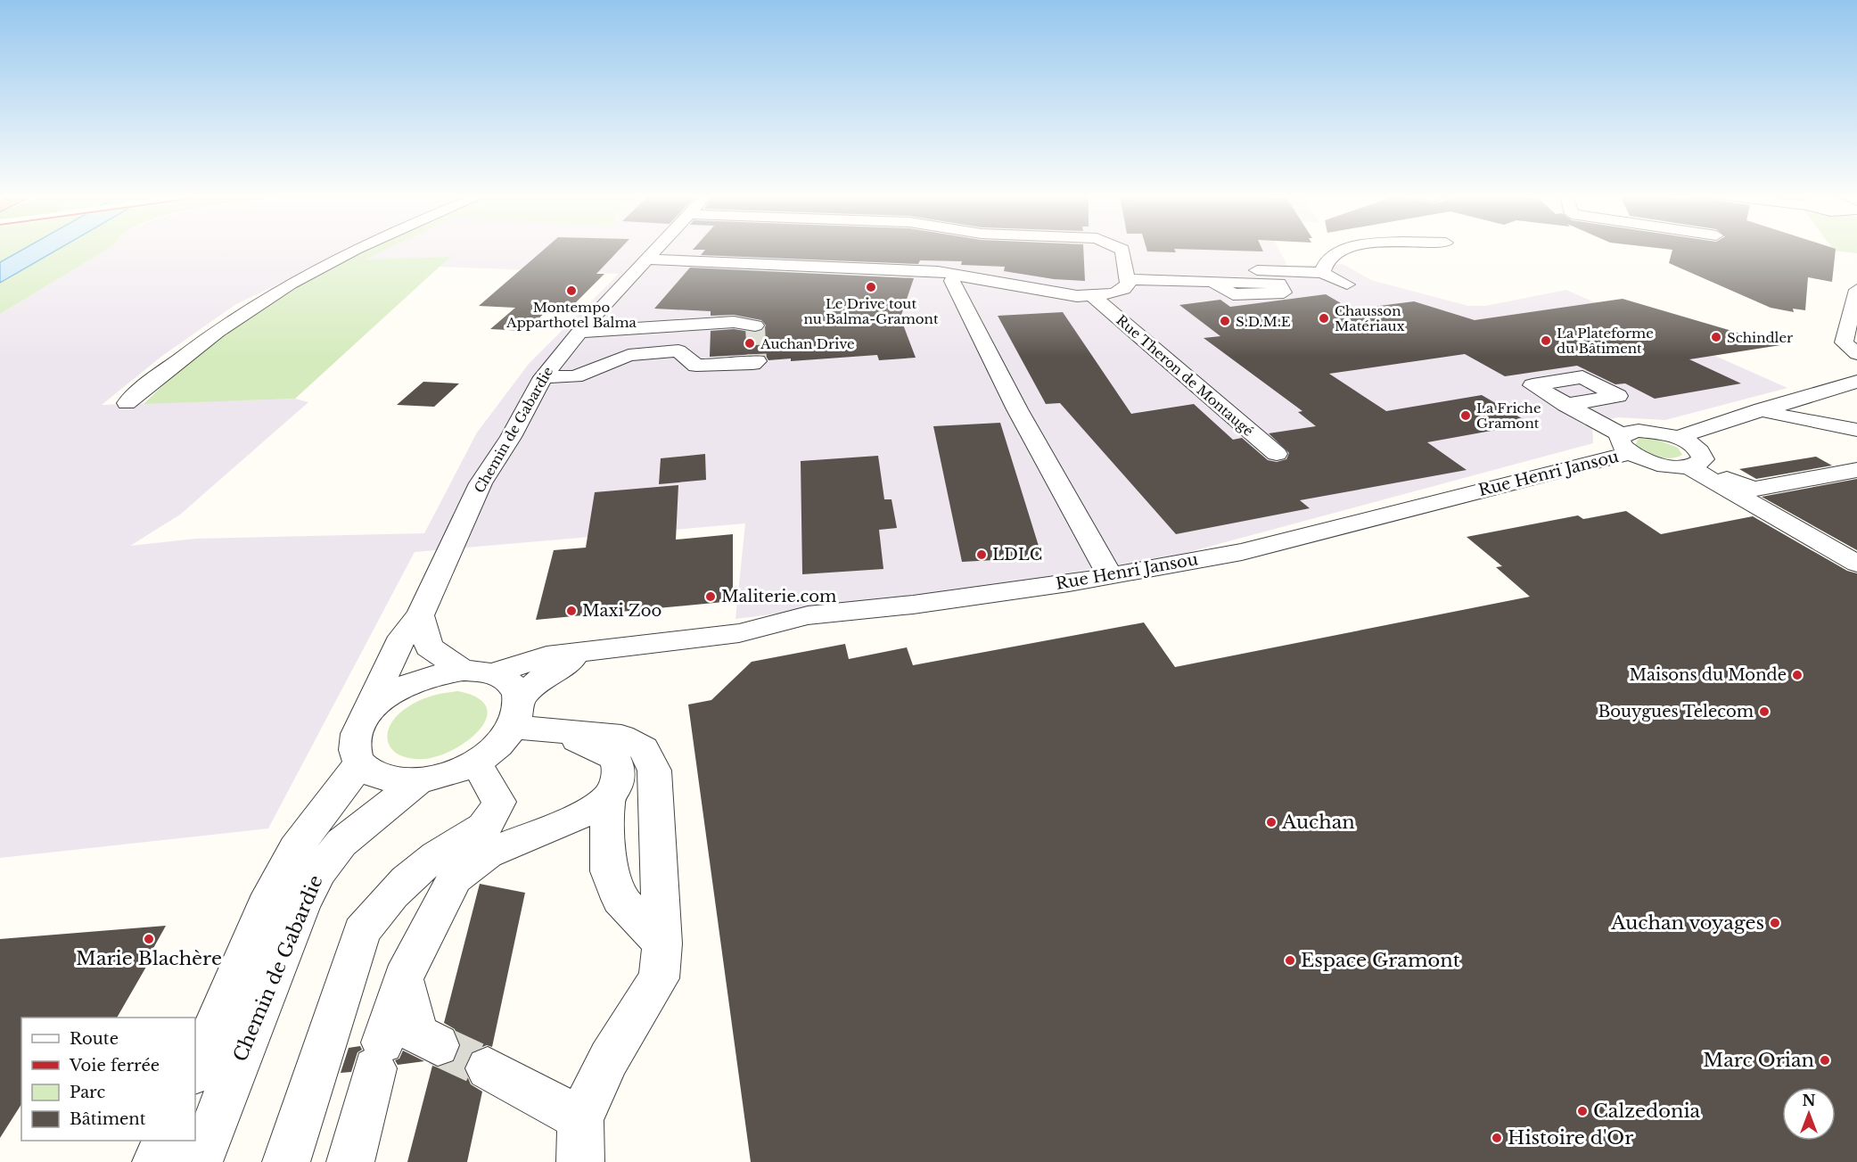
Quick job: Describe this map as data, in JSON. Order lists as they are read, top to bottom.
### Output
{
  "streets": {
    "street": ["Rue Theron de Montaugé", "Chemin de Gabardie", "Rue Henri Jansou"]
  },
  "crossings": [
    ["Rue Theron de Montaugé", "Chemin de Gabardie"],
    ["Chemin de Gabardie", "Rue Henri Jansou"]
  ],
  "places": [
    "Le Drive tout nu Balma-Gramont",
    "Montempo Apparthotel Balma",
    "Chausson Matériaux",
    "S.D.M.E",
    "Schindler",
    "La Plateforme du Bâtiment",
    "Auchan Drive",
    "La Friche Gramont",
    "LDLC",
    "Maliterie.com",
    "Maxi Zoo",
    "Maisons du Monde",
    "Bouygues Telecom",
    "Auchan",
    "Auchan voyages",
    "Marie Blachère",
    "Espace Gramont",
    "Marc Orian",
    "Calzedonia",
    "Histoire d'Or"
  ],
  "legend": [
    "Route",
    "Voie ferrée",
    "Parc",
    "Bâtiment"
  ],
  "north": "top"
}
